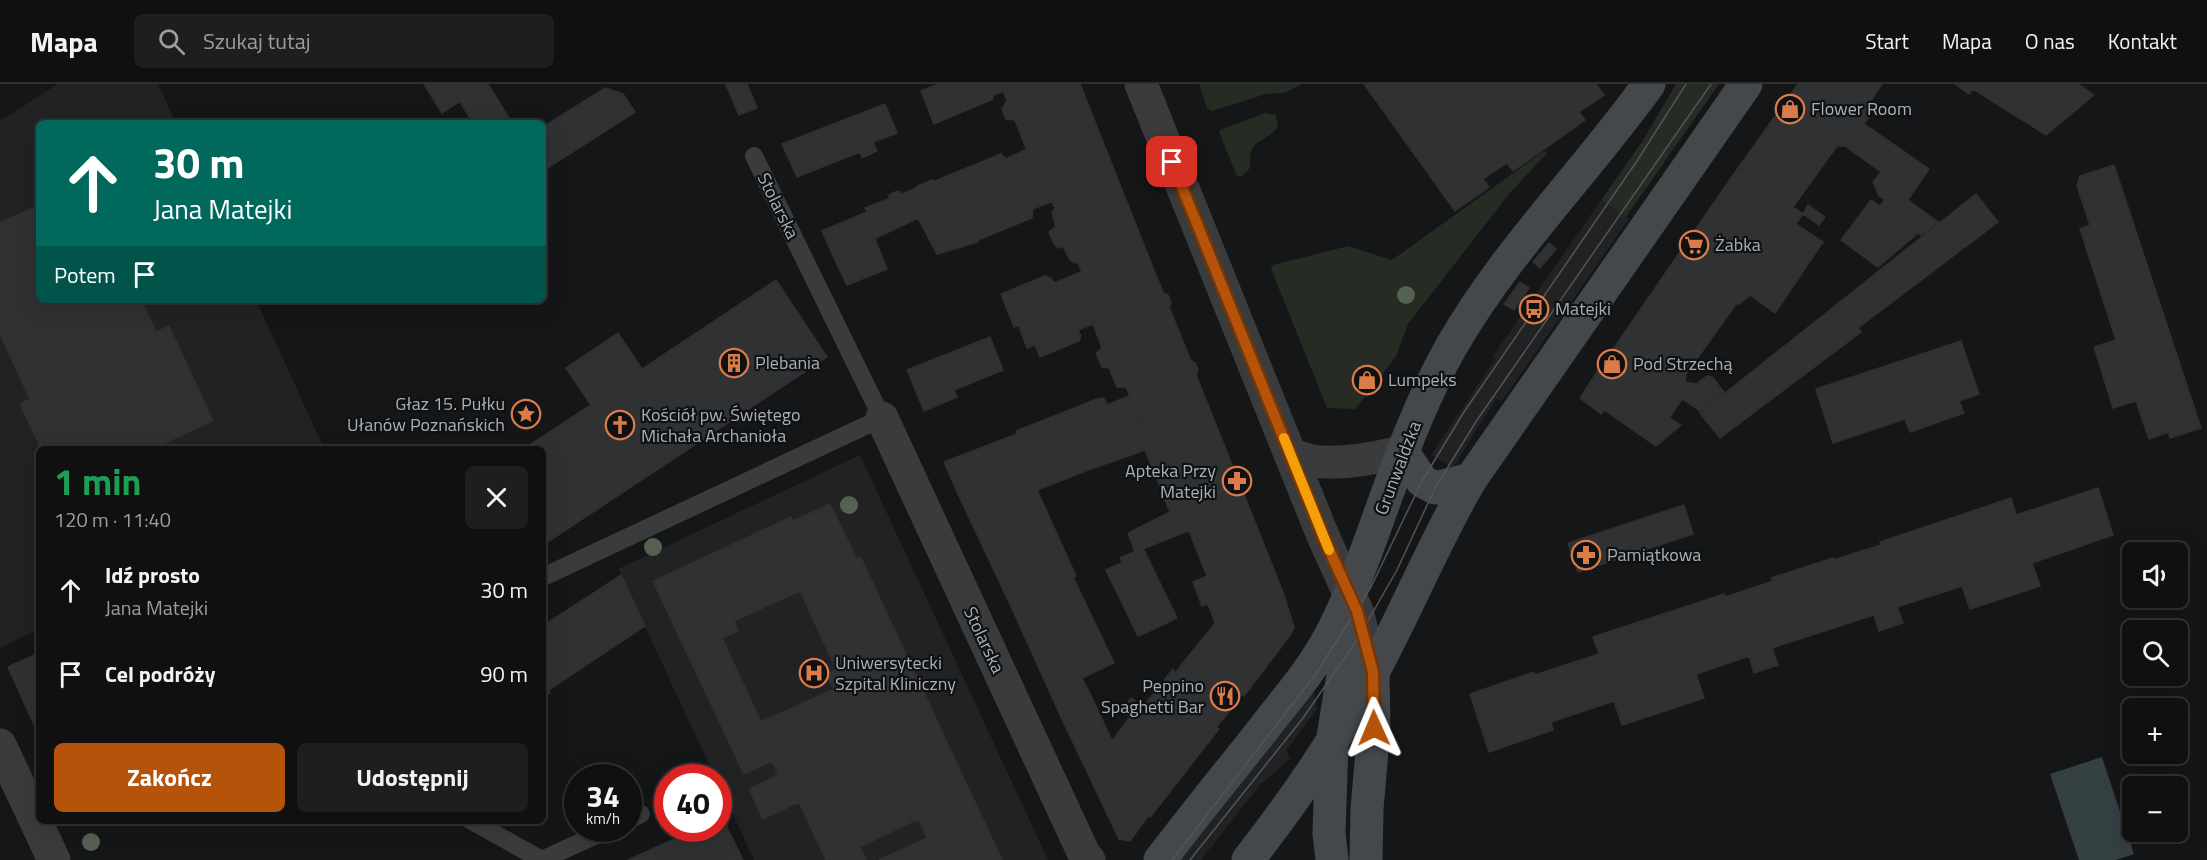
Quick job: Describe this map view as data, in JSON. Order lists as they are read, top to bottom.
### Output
{
  "streets": {
    "street": ["Stolarska", "Grunwaldzka"]
  },
  "places": {
    "shop": ["Flower Room", "Pod Strzechą", "Lumpeks"],
    "supermarket": ["Żabka"],
    "bus stop": ["Matejki"],
    "building": ["Plebania"],
    "place": ["Głaz 15. Pułku Ułanów Poznańskich"],
    "church": ["Kościół pw. Świętego Michała Archanioła"],
    "pharmacy": ["Apteka Przy Matejki", "Pamiątkowa"],
    "hospital": ["Uniwersytecki Szpital Kliniczny"],
    "restaurant": ["Peppino Spaghetti Bar"]
  },
  "page": {
    "header": "Mapa",
    "search": "Szukaj tutaj",
    "nav": [
      "Start",
      "Mapa",
      "O nas",
      "Kontakt"
    ],
    "turn": ["30 m", "Jana Matejki"],
    "then": "Potem",
    "heading": ["1 min", "120 m · 11:40"],
    "map_buttons": ["+", "−"],
    "list": [
      {
        "name": "Idź prosto",
        "note": "Jana Matejki",
        "value": "30 m"
      },
      {
        "name": "Cel podróży",
        "value": "90 m"
      }
    ],
    "buttons": ["Zakończ", "Udostępnij"],
    "speed": "34 km/h",
    "limit": "40"
  }
}
